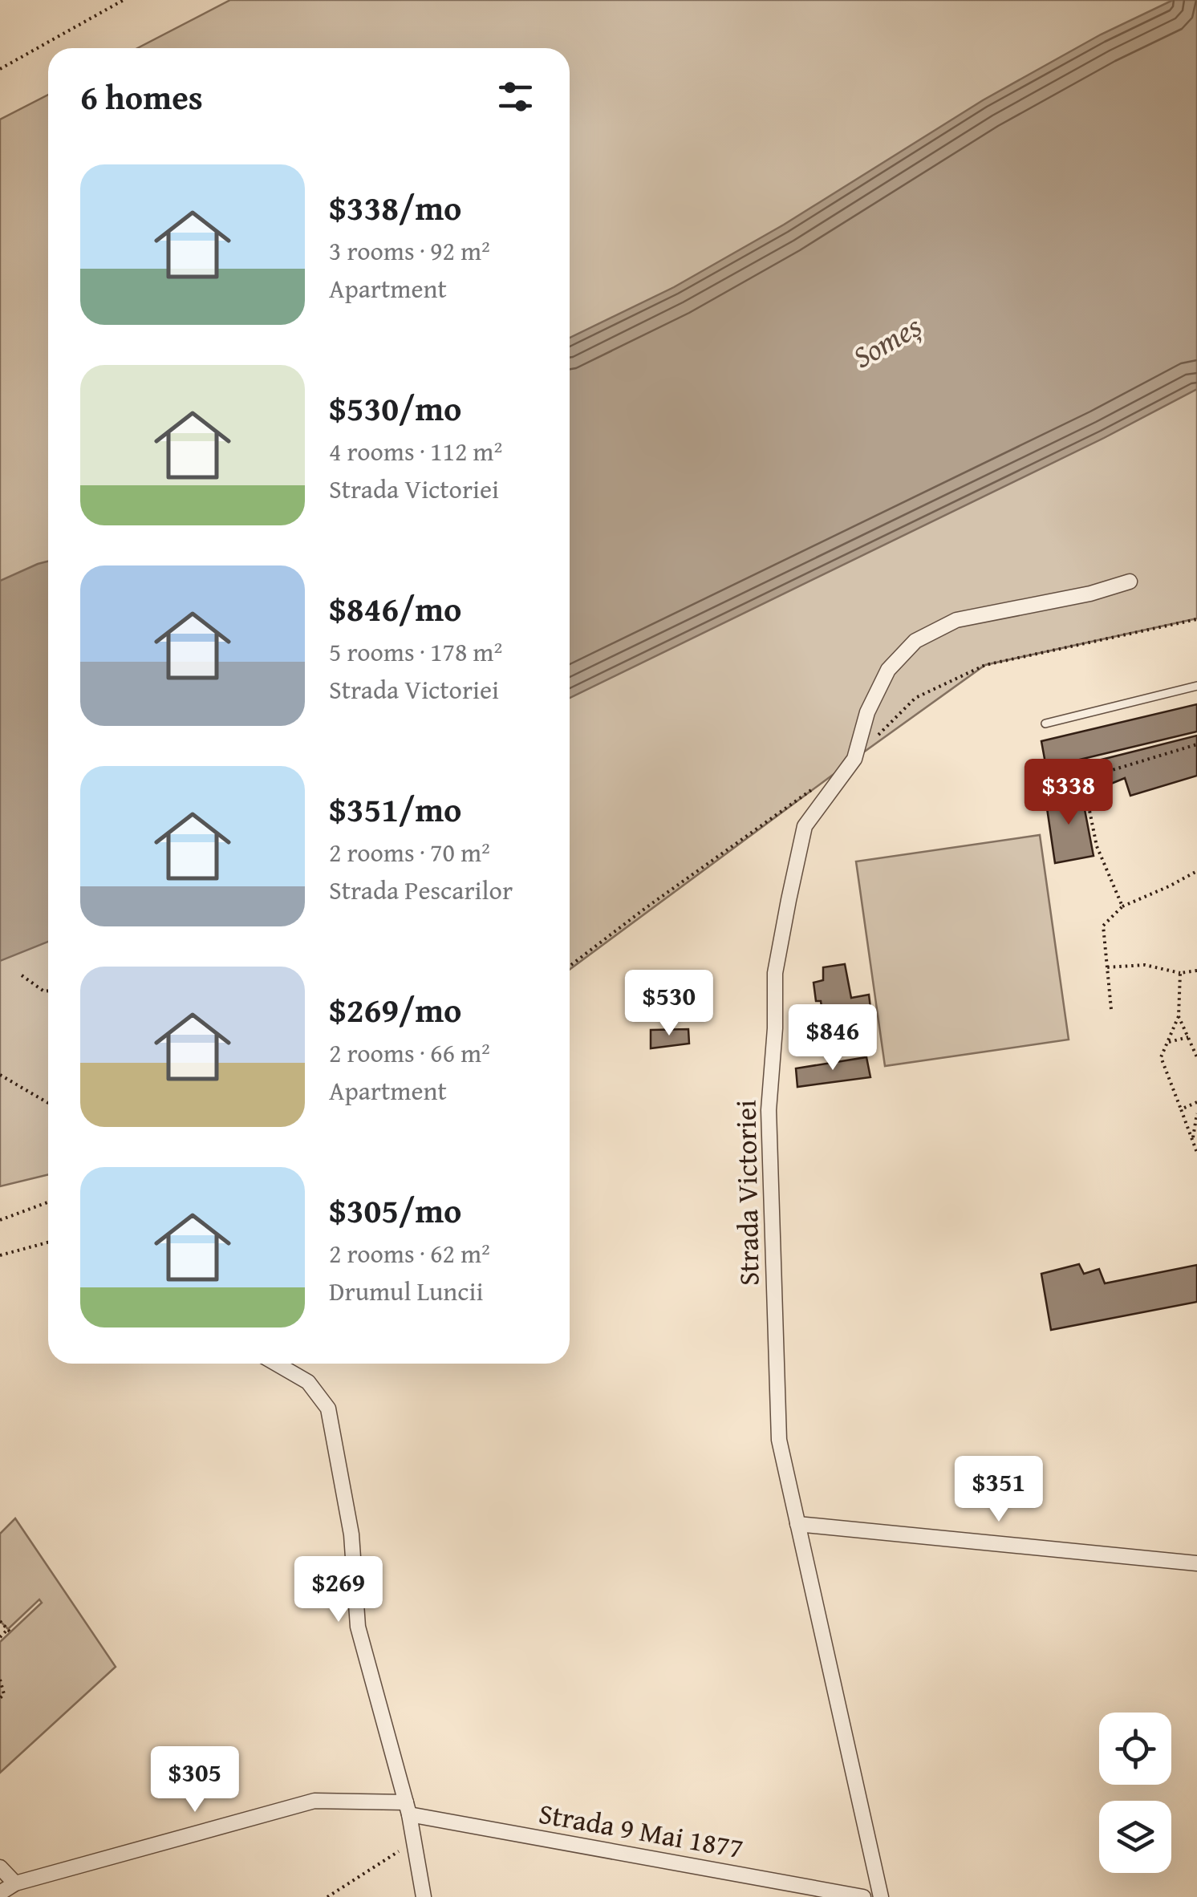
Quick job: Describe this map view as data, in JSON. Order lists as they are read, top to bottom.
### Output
{
  "streets": {
    "street": ["Strada Victoriei", "Strada 9 Mai 1877"]
  },
  "water": ["Someș"],
  "page": {
    "heading": "6 homes",
    "list": [
      {
        "name": "$338/mo",
        "note": "3 rooms · 92 m² · Apartment"
      },
      {
        "name": "$530/mo",
        "note": "4 rooms · 112 m² · Strada Victoriei"
      },
      {
        "name": "$846/mo",
        "note": "5 rooms · 178 m² · Strada Victoriei"
      },
      {
        "name": "$351/mo",
        "note": "2 rooms · 70 m² · Strada Pescarilor"
      },
      {
        "name": "$269/mo",
        "note": "2 rooms · 66 m² · Apartment"
      },
      {
        "name": "$305/mo",
        "note": "2 rooms · 62 m² · Drumul Luncii"
      }
    ],
    "price": [
      "$338",
      "$530",
      "$846",
      "$351",
      "$269",
      "$305"
    ]
  }
}
